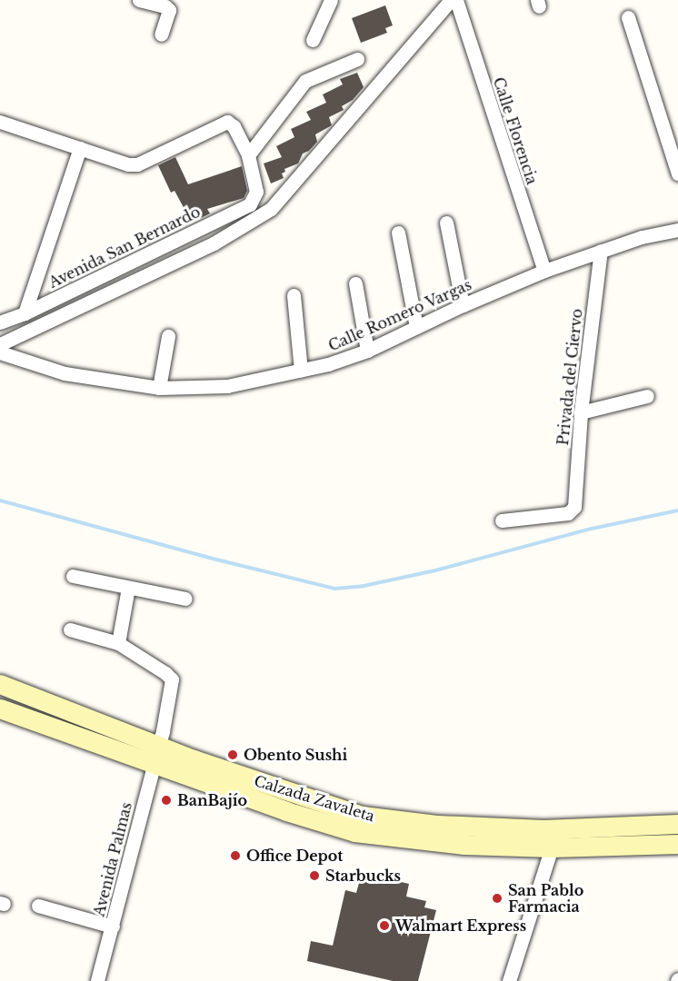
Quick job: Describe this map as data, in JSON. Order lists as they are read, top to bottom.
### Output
{
  "streets": {
    "main road": ["Calzada Zavaleta"],
    "street": [
      "Calle Florencia",
      "Avenida San Bernardo",
      "Calle Romero Vargas",
      "Privada del Ciervo",
      "Avenida Palmas"
    ]
  },
  "crossings": [
    ["Calle Florencia", "Calle Romero Vargas"],
    ["Calle Romero Vargas", "Privada del Ciervo"],
    ["Calzada Zavaleta", "Avenida Palmas"]
  ],
  "places": [
    "Obento Sushi",
    "BanBajío",
    "Office Depot",
    "Starbucks",
    "San Pablo Farmacia",
    "Walmart Express"
  ]
}
